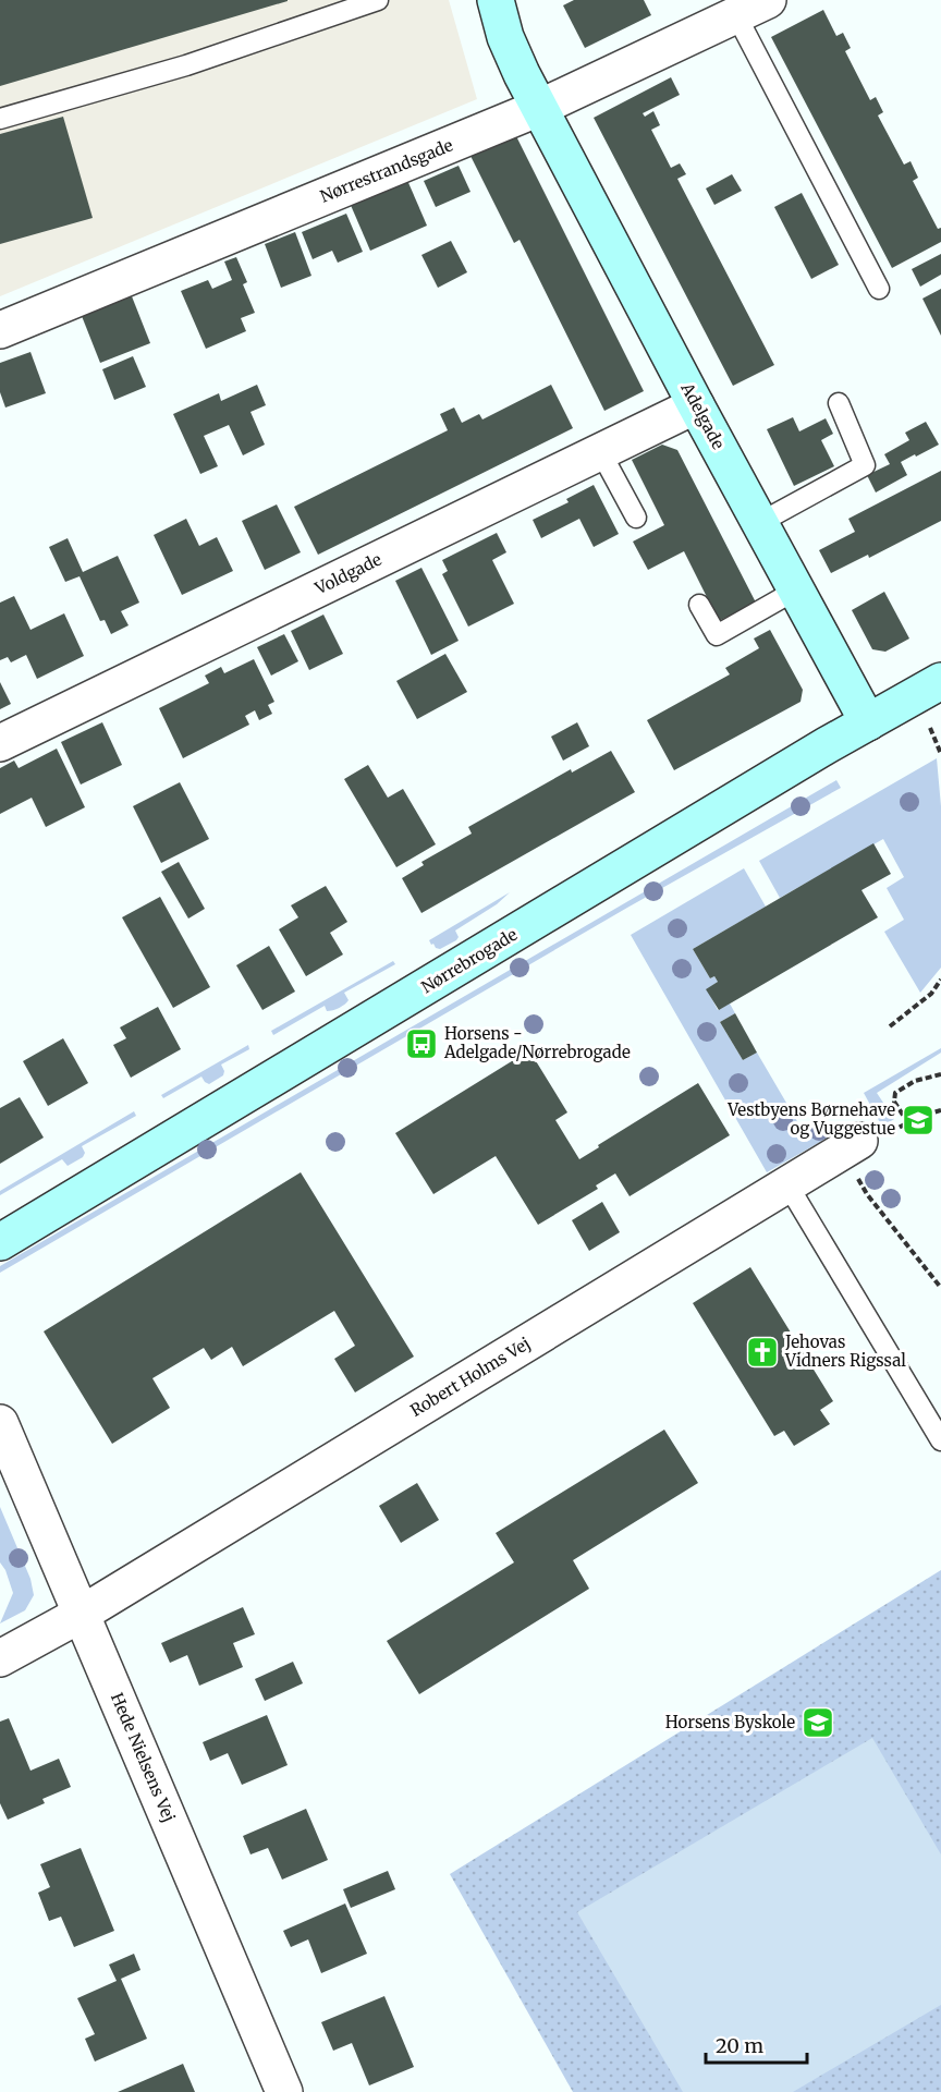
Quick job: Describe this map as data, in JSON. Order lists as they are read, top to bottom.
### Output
{
  "streets": {
    "street": [
      "Nørrestrandsgade",
      "Adelgade",
      "Voldgade",
      "Nørrebrogade",
      "Robert Holms Vej",
      "Hede Nielsens Vej"
    ]
  },
  "crossings": [
    ["Nørrestrandsgade", "Adelgade"],
    ["Adelgade", "Voldgade"],
    ["Adelgade", "Nørrebrogade"],
    ["Robert Holms Vej", "Hede Nielsens Vej"]
  ],
  "places": {
    "bus stop": ["Horsens - Adelgade/Nørrebrogade"],
    "school or university": ["Vestbyens Børnehave og Vuggestue", "Horsens Byskole"],
    "church": ["Jehovas Vidners Rigssal"]
  },
  "scale_bar": "20 m"
}
